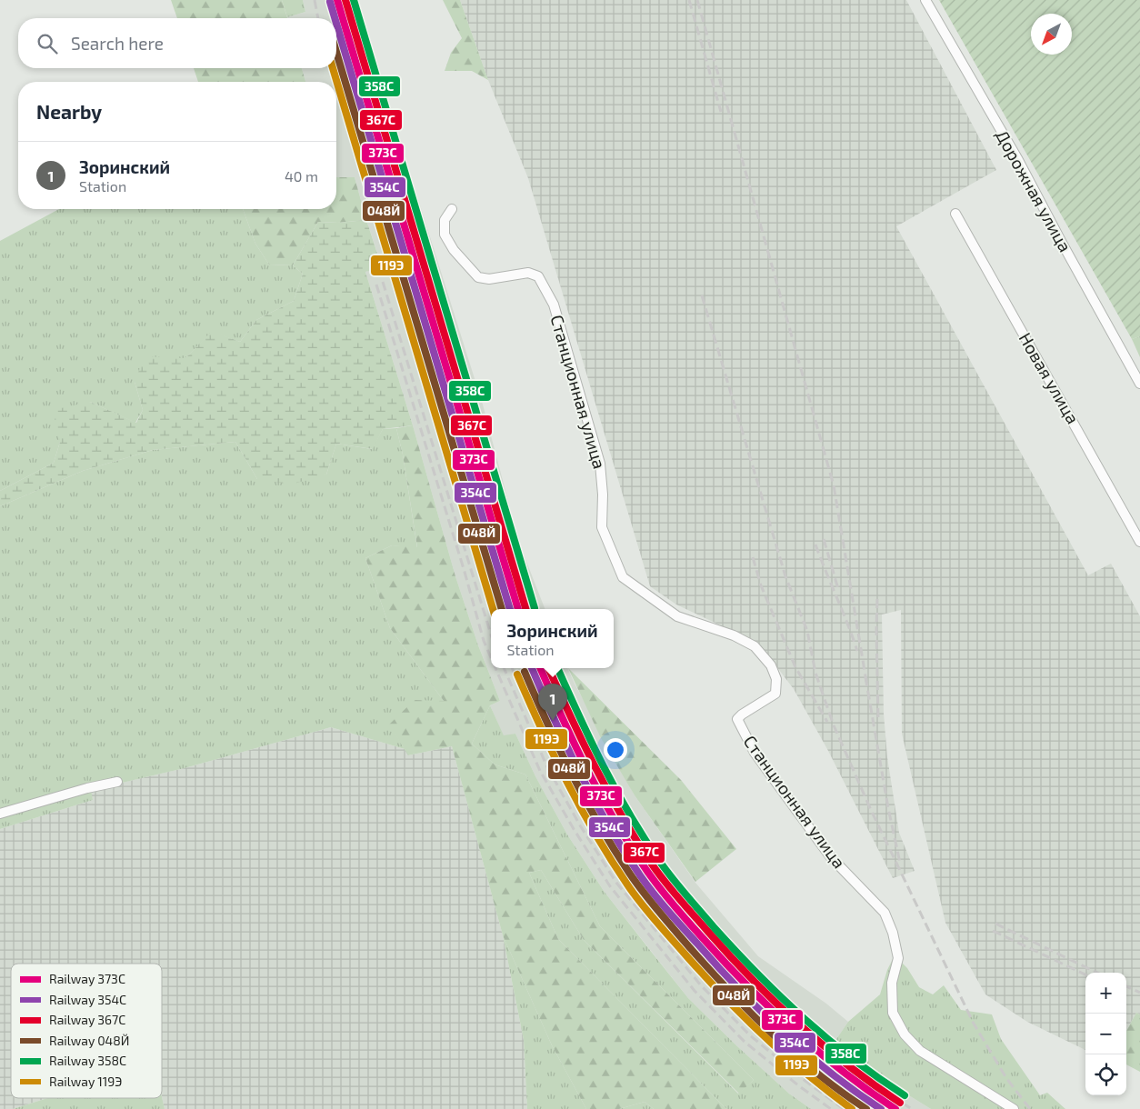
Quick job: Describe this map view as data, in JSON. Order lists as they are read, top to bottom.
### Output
{
  "streets": {
    "street": ["Дорожная улица", "Новая улица", "Станционная улица"]
  },
  "lines": [
    "rail line 373C",
    "rail line 367С",
    "rail line 358С",
    "rail line 354С",
    "rail line 048Й",
    "rail line 119Э"
  ],
  "legend": [
    "Railway 373C",
    "Railway 354С",
    "Railway 367С",
    "Railway 048Й",
    "Railway 358С",
    "Railway 119Э"
  ],
  "north": "bottom left",
  "page": {
    "search": "Search here",
    "heading": "Nearby",
    "list": [
      {
        "mark": "1",
        "name": "Зоринский",
        "note": "Station",
        "value": "40 m"
      }
    ],
    "popup": ["Зоринский", "Station"],
    "pins": "1",
    "map_buttons": ["+", "−"]
  }
}
